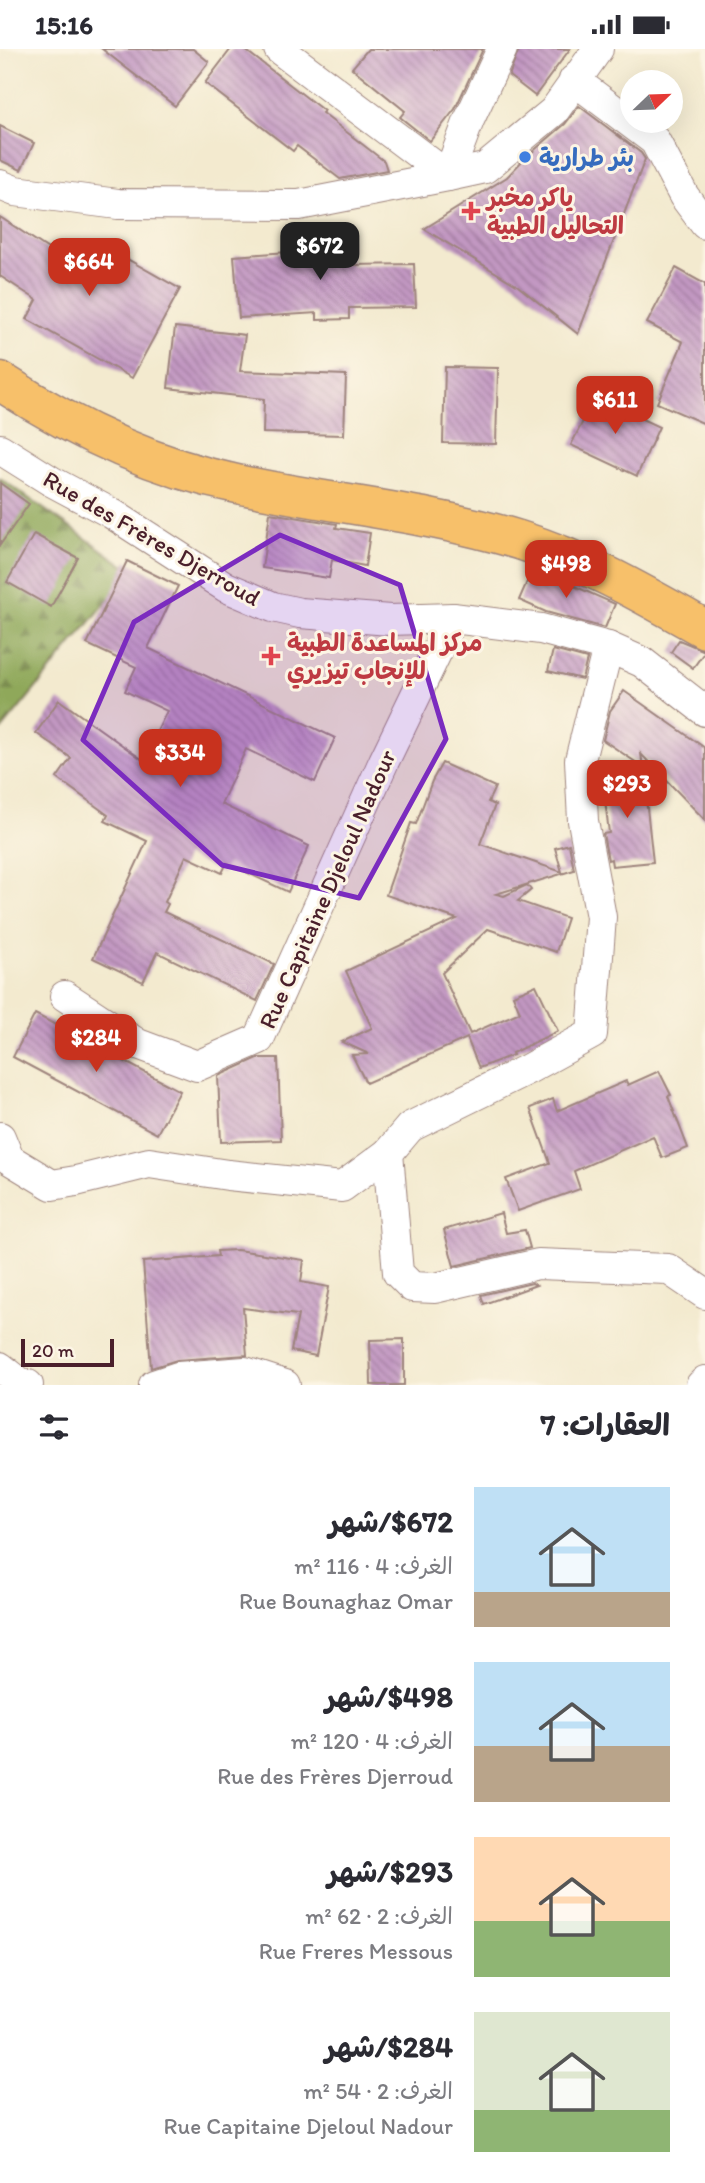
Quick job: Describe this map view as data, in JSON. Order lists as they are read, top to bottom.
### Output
{
  "streets": {
    "street": ["Rue des Frères Djerroud", "Rue Capitaine Djeloul Nadour"]
  },
  "crossings": [
    ["Rue des Frères Djerroud", "Rue Capitaine Djeloul Nadour"]
  ],
  "places": {
    "other": ["بئر طرارية"],
    "health": ["ياكر مخبر التحاليل الطبية", "مركز المساعدة الطبية للإنجاب تيزيري"]
  },
  "scale_bar": "20 m",
  "north": "top right",
  "page": {
    "status": "15:16",
    "price": [
      "$672",
      "$664",
      "$611",
      "$498",
      "$334",
      "$293",
      "$284"
    ],
    "scale": "20 m",
    "heading": "العقارات: 7",
    "list": [
      {
        "name": "$672/شهر",
        "note": "الغرف: 4 · 116 m² · Rue Bounaghaz Omar"
      },
      {
        "name": "$498/شهر",
        "note": "الغرف: 4 · 120 m² · Rue des Frères Djerroud"
      },
      {
        "name": "$293/شهر",
        "note": "الغرف: 2 · 62 m² · Rue Freres Messous"
      },
      {
        "name": "$284/شهر",
        "note": "الغرف: 2 · 54 m² · Rue Capitaine Djeloul Nadour"
      }
    ]
  }
}
